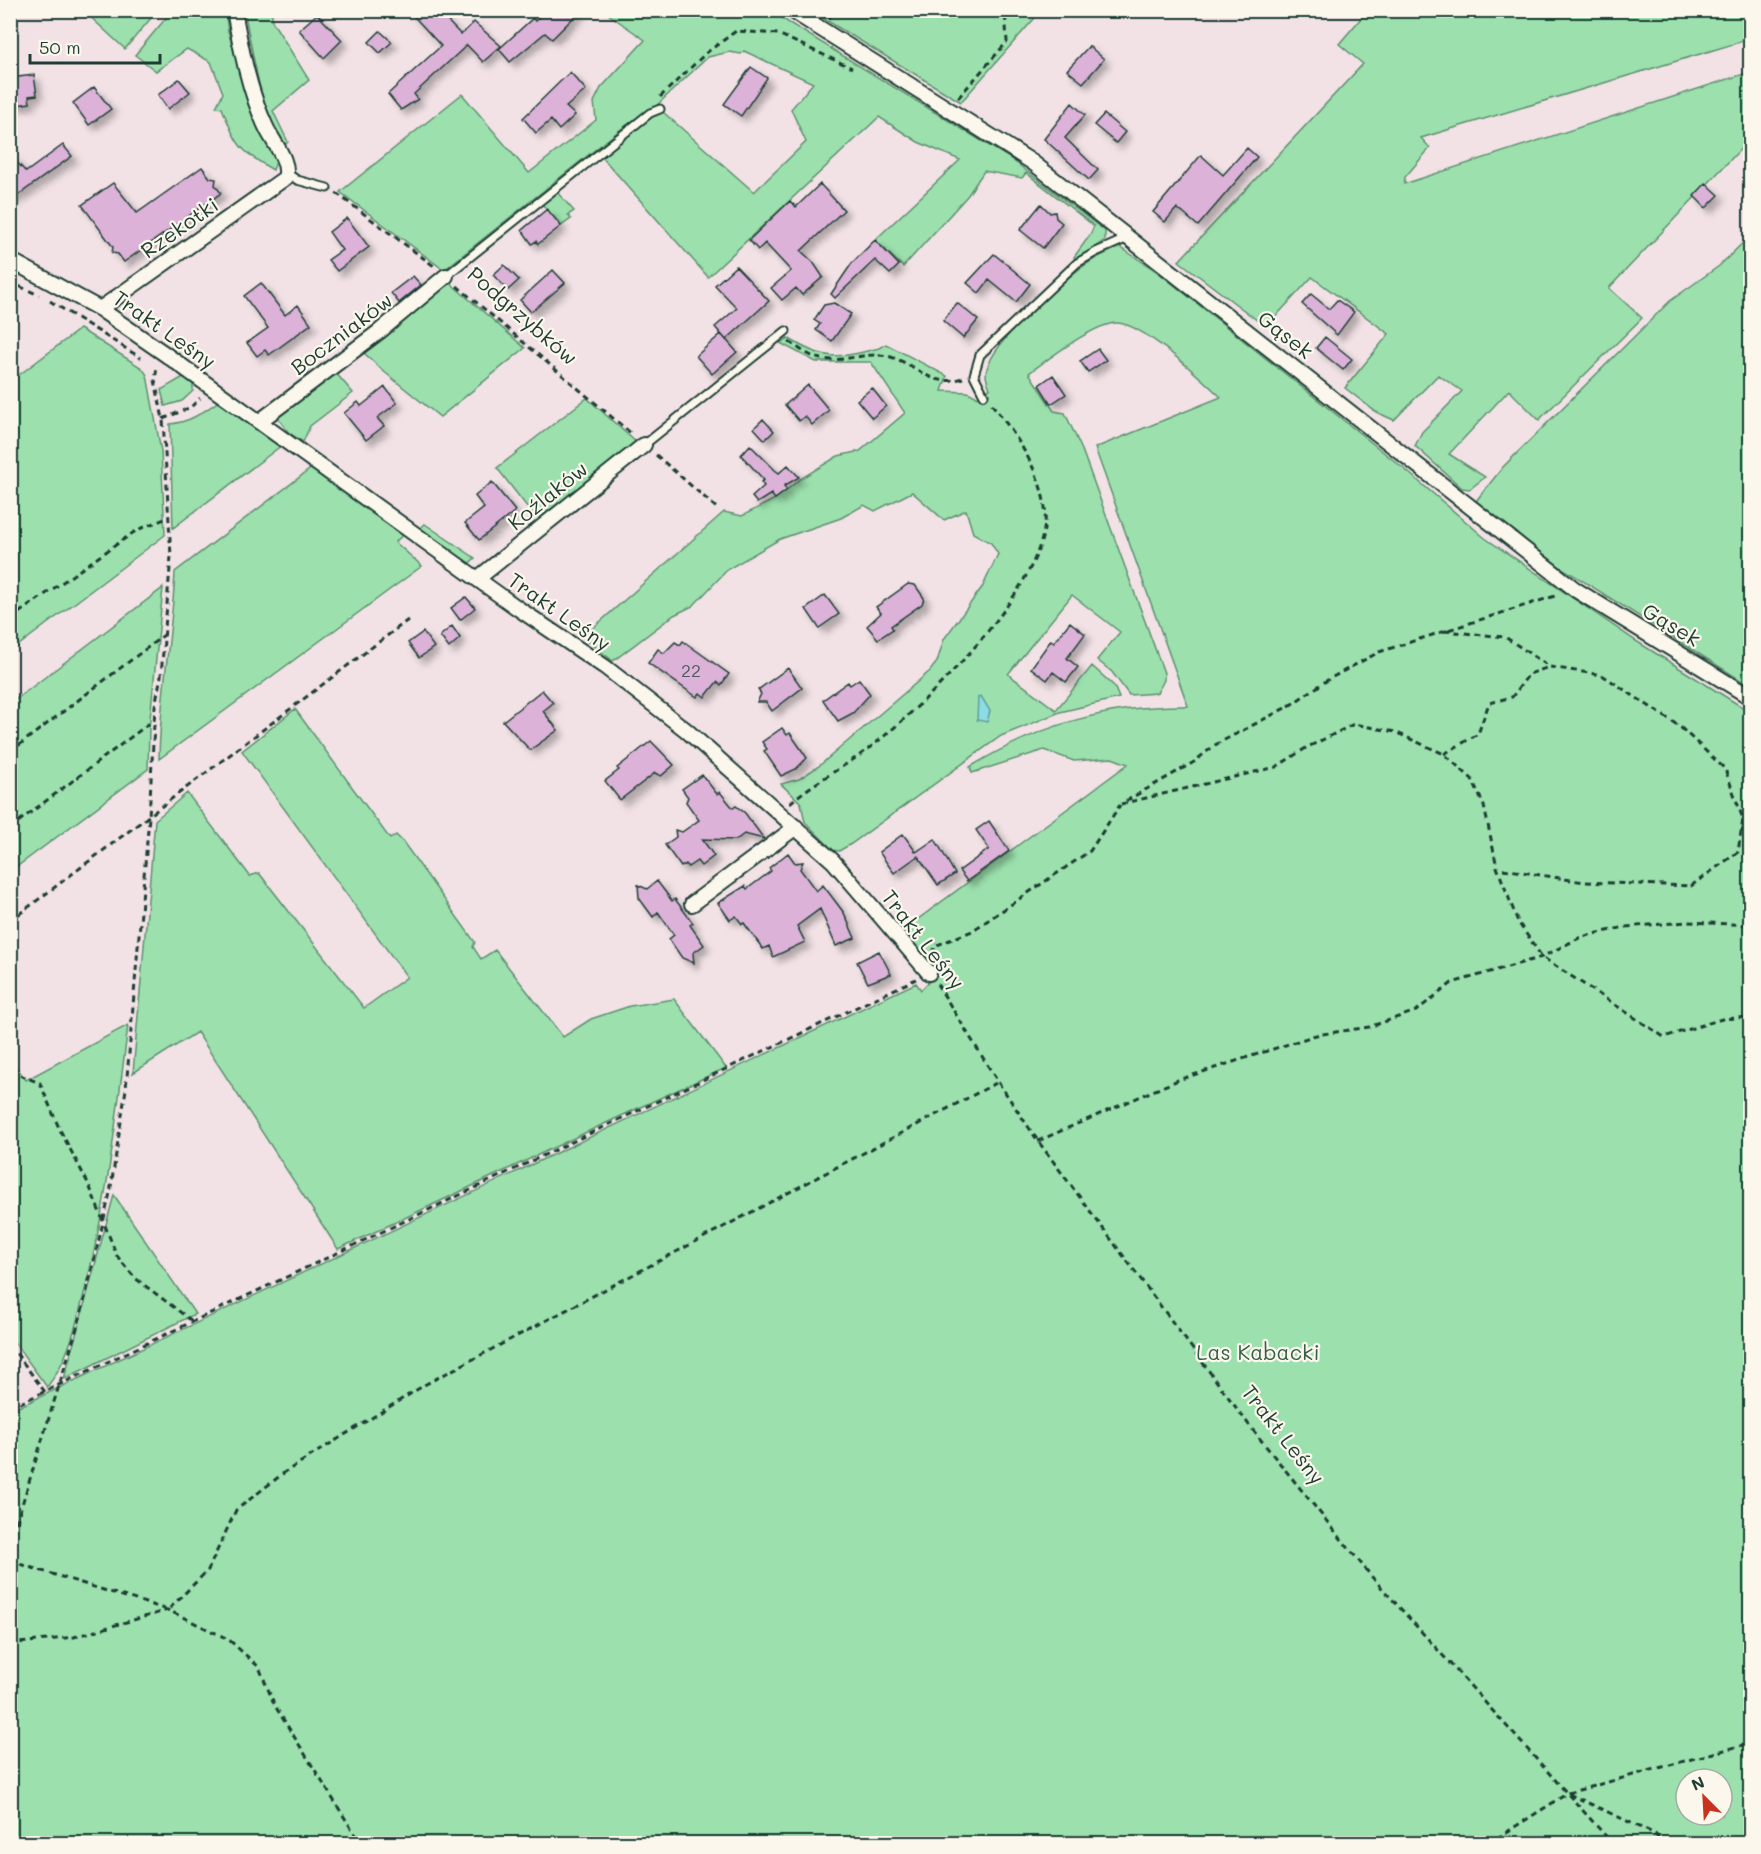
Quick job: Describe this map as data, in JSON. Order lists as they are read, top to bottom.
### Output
{
  "streets": {
    "street": [
      "Rzekotki",
      "Trakt Leśny",
      "Boczniaków",
      "Gąsek",
      "Koźlaków"
    ],
    "path": ["Podgrzybków"]
  },
  "crossings": [
    ["Rzekotki", "Trakt Leśny"],
    ["Podgrzybków", "Boczniaków"],
    ["Podgrzybków", "Koźlaków"],
    ["Trakt Leśny", "Boczniaków"],
    ["Trakt Leśny", "Koźlaków"]
  ],
  "parks": ["Las Kabacki"],
  "house_numbers": ["22"],
  "scale_bar": "50 m",
  "north": "top left"
}
